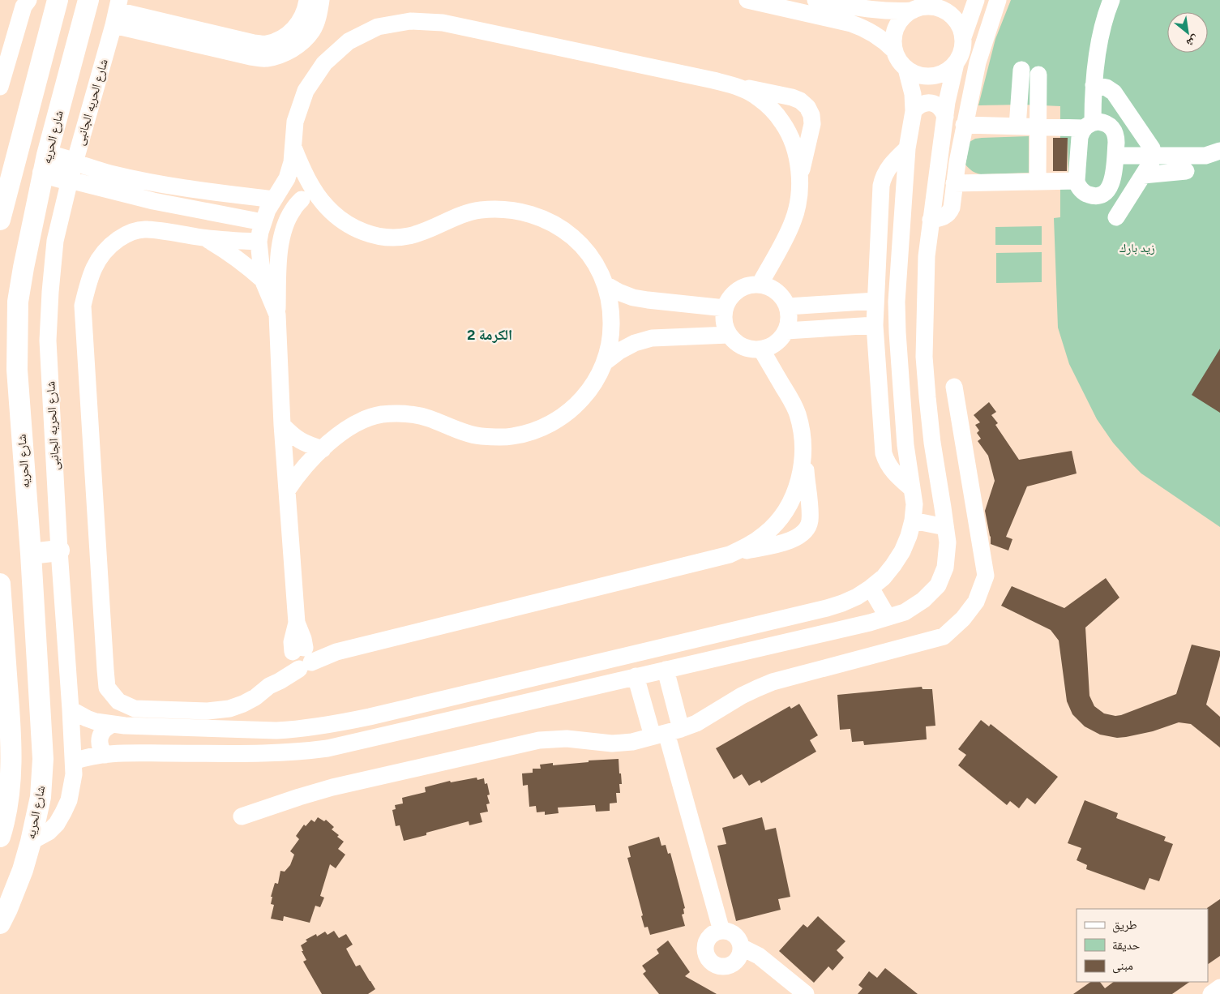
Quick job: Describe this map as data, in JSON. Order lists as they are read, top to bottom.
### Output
{
  "streets": {
    "main road": ["شارع الحريه"],
    "street": ["شارع الحريه الجانبى"]
  },
  "crossings": [
    ["شارع الحريه الجانبى", "شارع الحريه"]
  ],
  "districts": ["الكرمة 2"],
  "parks": ["زيد بارك"],
  "legend": ["طريق", "حديقة", "مبنى"],
  "north": "bottom right"
}
